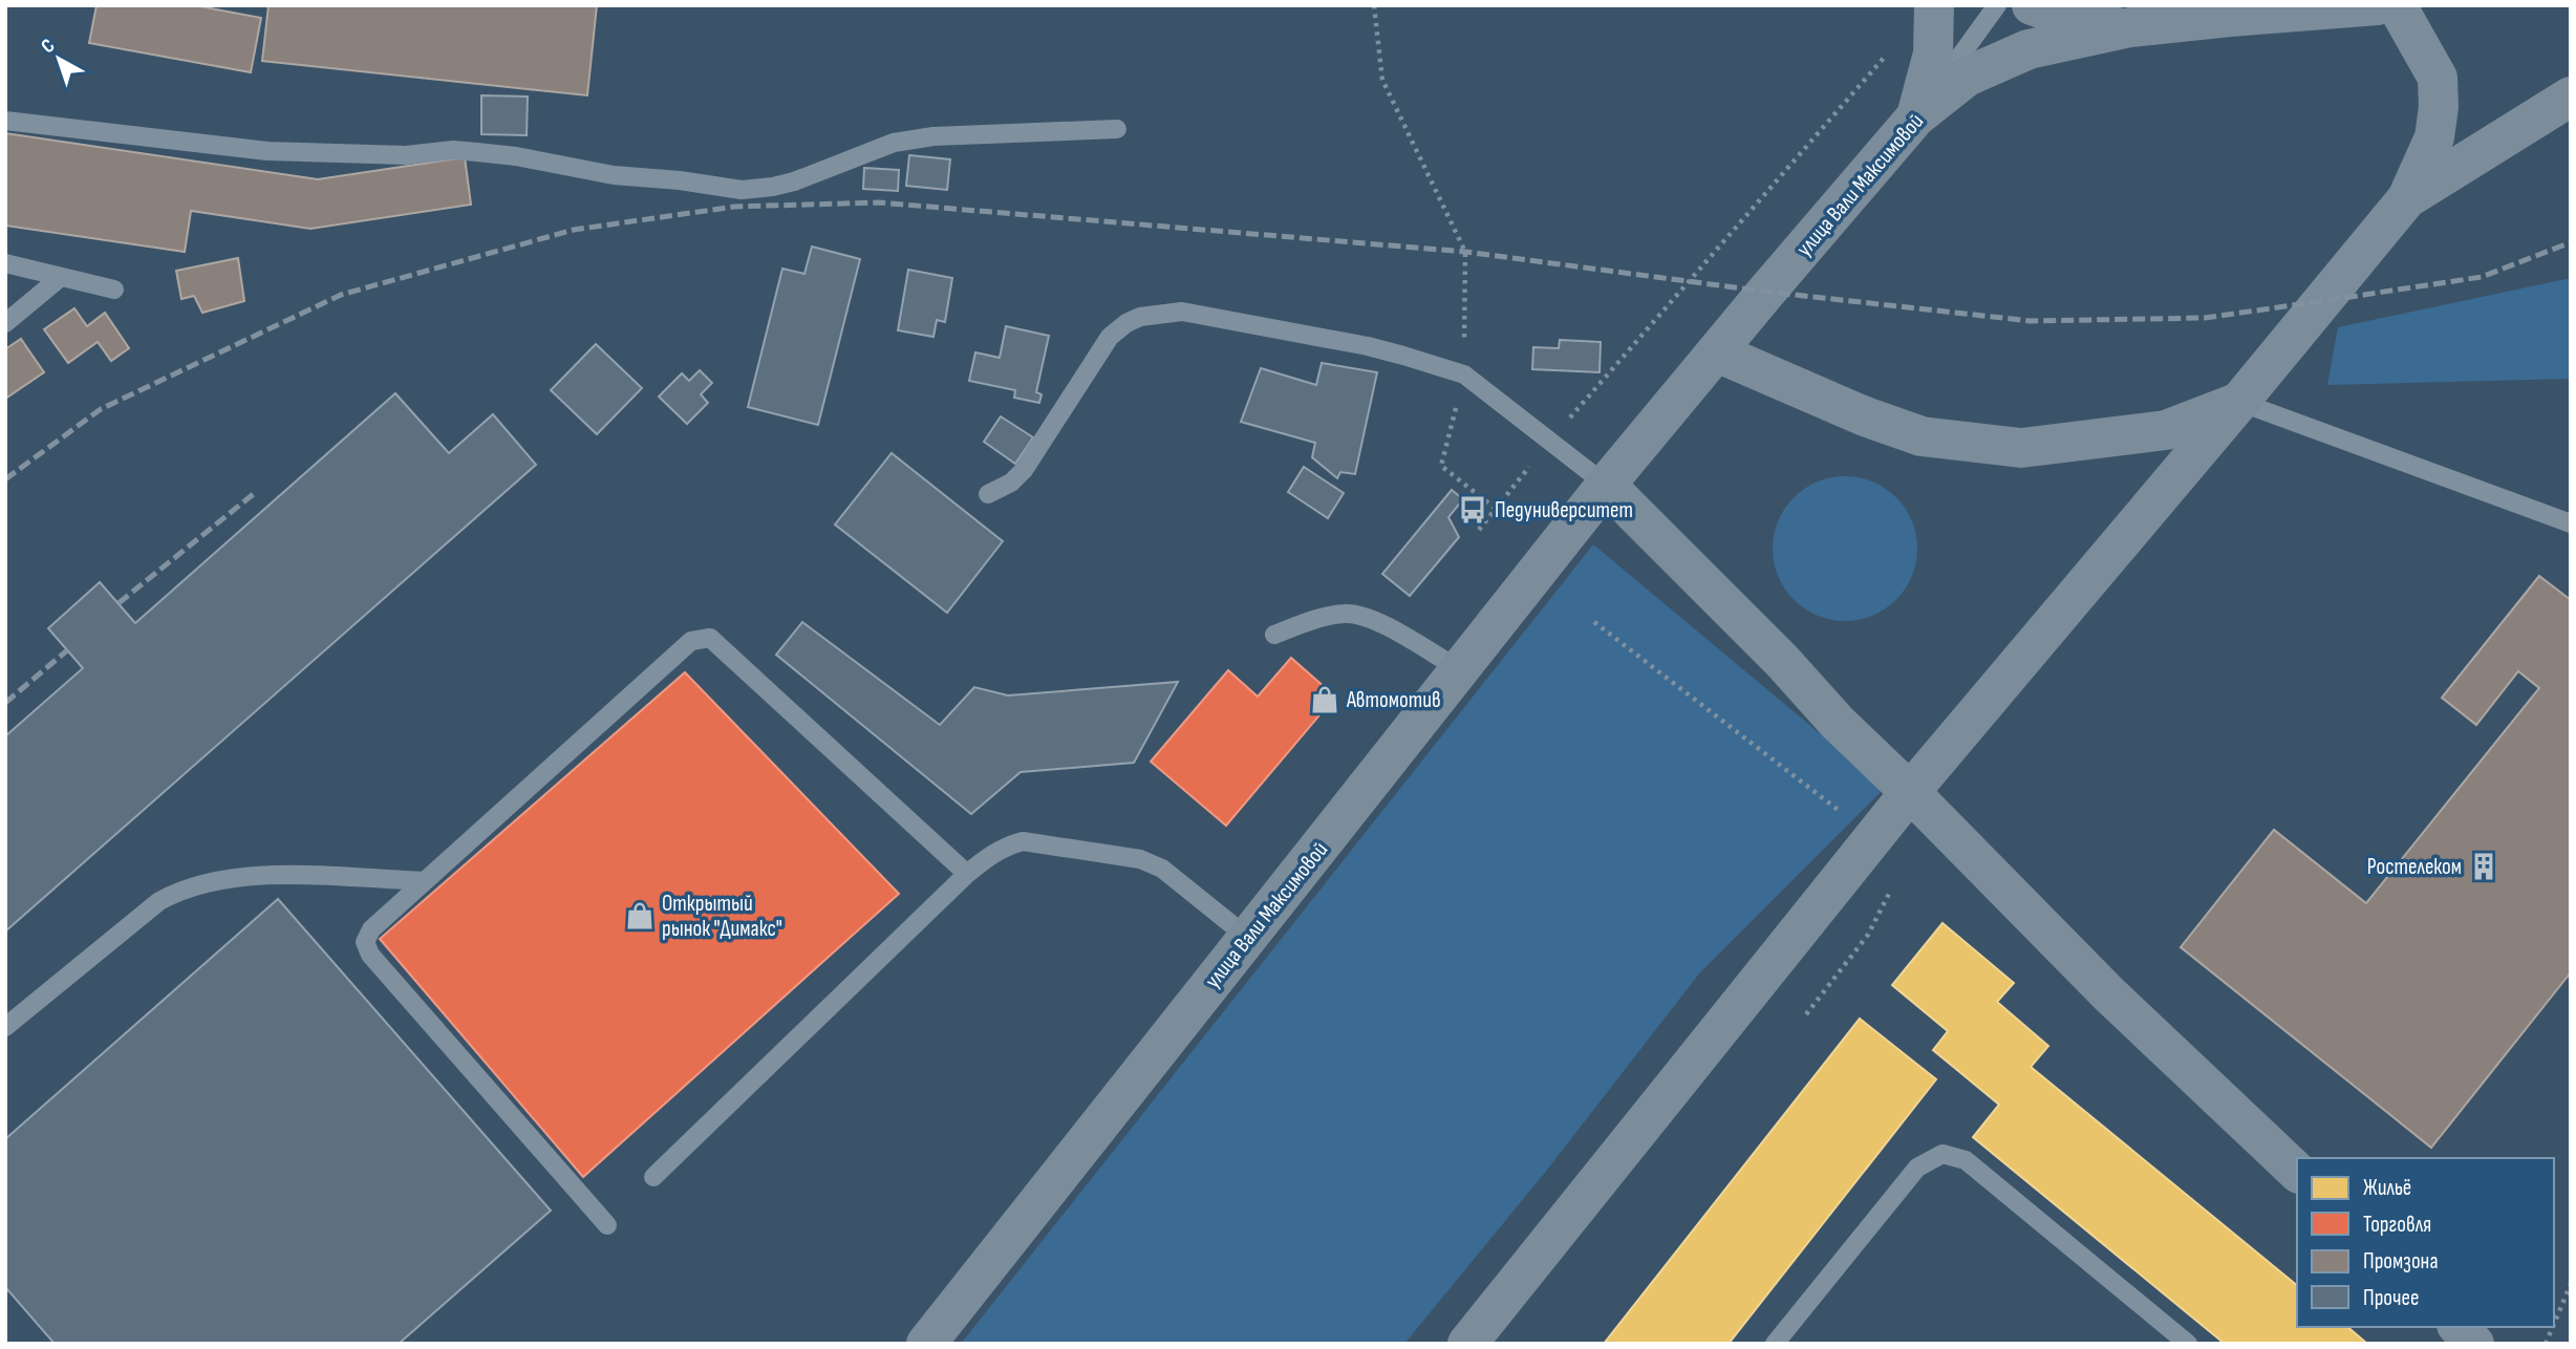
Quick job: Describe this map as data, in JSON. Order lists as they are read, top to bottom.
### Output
{
  "streets": {
    "main road": ["улица Вали Максимовой"]
  },
  "places": {
    "bus stop": ["Педуниверситет"],
    "shop": ["Автомотив", "Открытый рынок \"Димакс\""],
    "building": ["Ростелеком"]
  },
  "legend": [
    "Жильё",
    "Торговля",
    "Промзона",
    "Прочее"
  ],
  "north": "top left"
}
